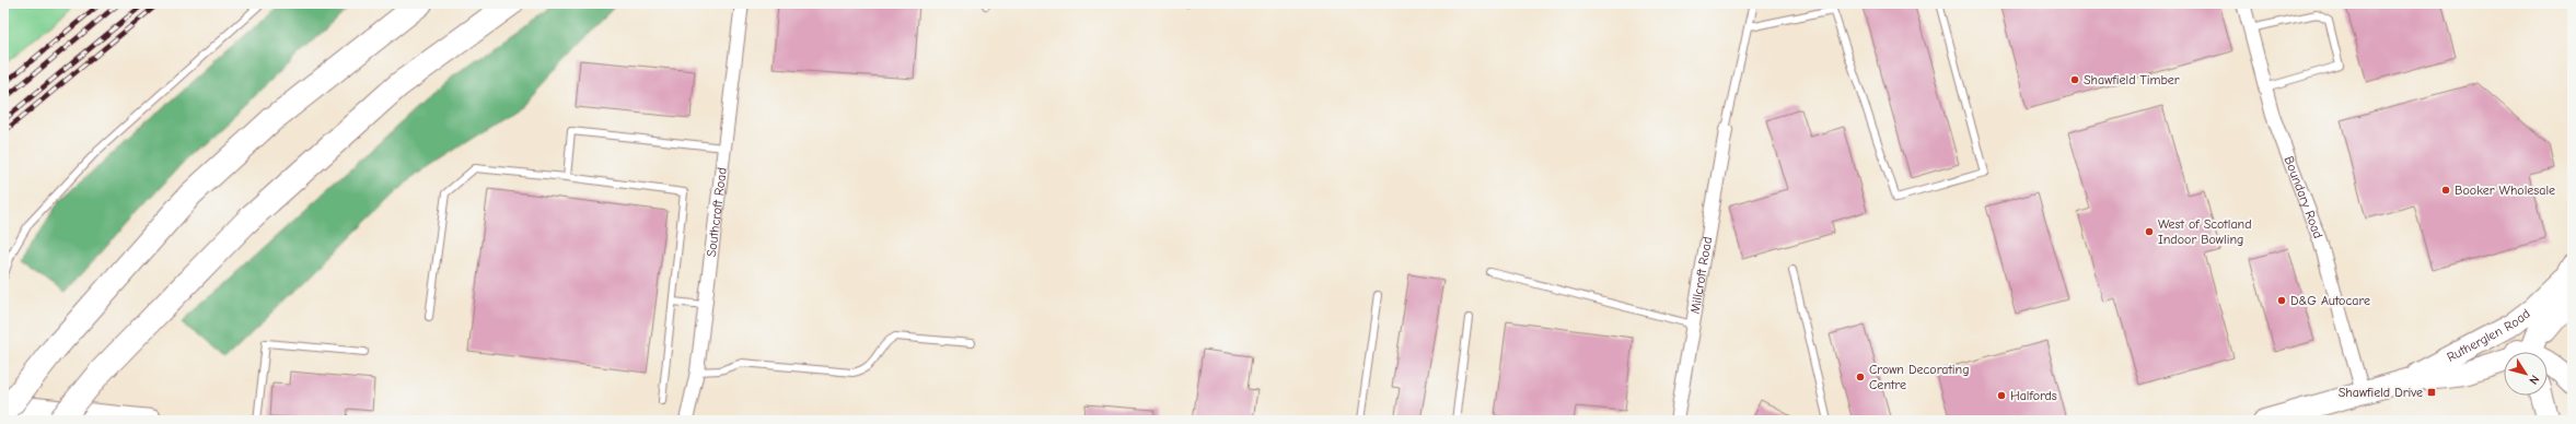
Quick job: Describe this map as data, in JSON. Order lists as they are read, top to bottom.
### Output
{
  "streets": {
    "main road": ["Rutherglen Road"],
    "street": ["Boundary Road", "Southcroft Road", "Millcroft Road"]
  },
  "crossings": [
    ["Boundary Road", "Rutherglen Road"]
  ],
  "places": {
    "other": [
      "Shawfield Timber",
      "Booker Wholesale",
      "West of Scotland Indoor Bowling",
      "D&G Autocare",
      "Crown Decorating Centre",
      "Halfords"
    ],
    "transit": ["Shawfield Drive"]
  },
  "north": "bottom right"
}
